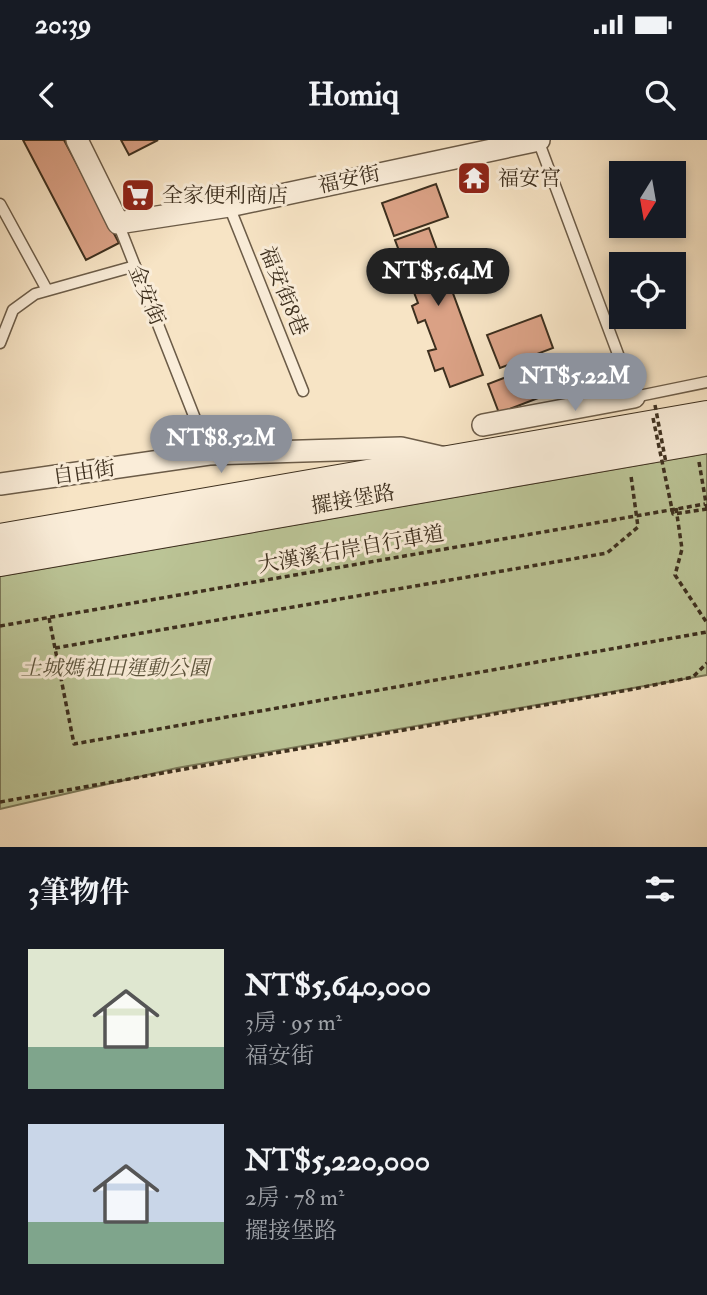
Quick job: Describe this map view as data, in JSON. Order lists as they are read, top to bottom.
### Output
{
  "streets": {
    "street": [
      "福安街",
      "金安街",
      "自由街",
      "擺接堡路"
    ],
    "lane": ["福安街8巷"],
    "path": ["大漢溪右岸自行車道"]
  },
  "crossings": [
    ["福安街", "福安街8巷"],
    ["福安街", "金安街"],
    ["金安街", "自由街"],
    ["自由街", "擺接堡路"]
  ],
  "parks": ["土城媽祖田運動公園"],
  "places": {
    "temple": ["福安宮"],
    "supermarket": ["全家便利商店"]
  },
  "north": "bottom",
  "page": {
    "status": "20:39",
    "header": "Homiq",
    "price": ["NT$5.64M", "NT$5.22M", "NT$8.52M"],
    "heading": "3筆物件",
    "list": [
      {
        "name": "NT$5,640,000",
        "note": "3房 · 95 m² · 福安街"
      },
      {
        "name": "NT$5,220,000",
        "note": "2房 · 78 m² · 擺接堡路"
      }
    ]
  }
}
